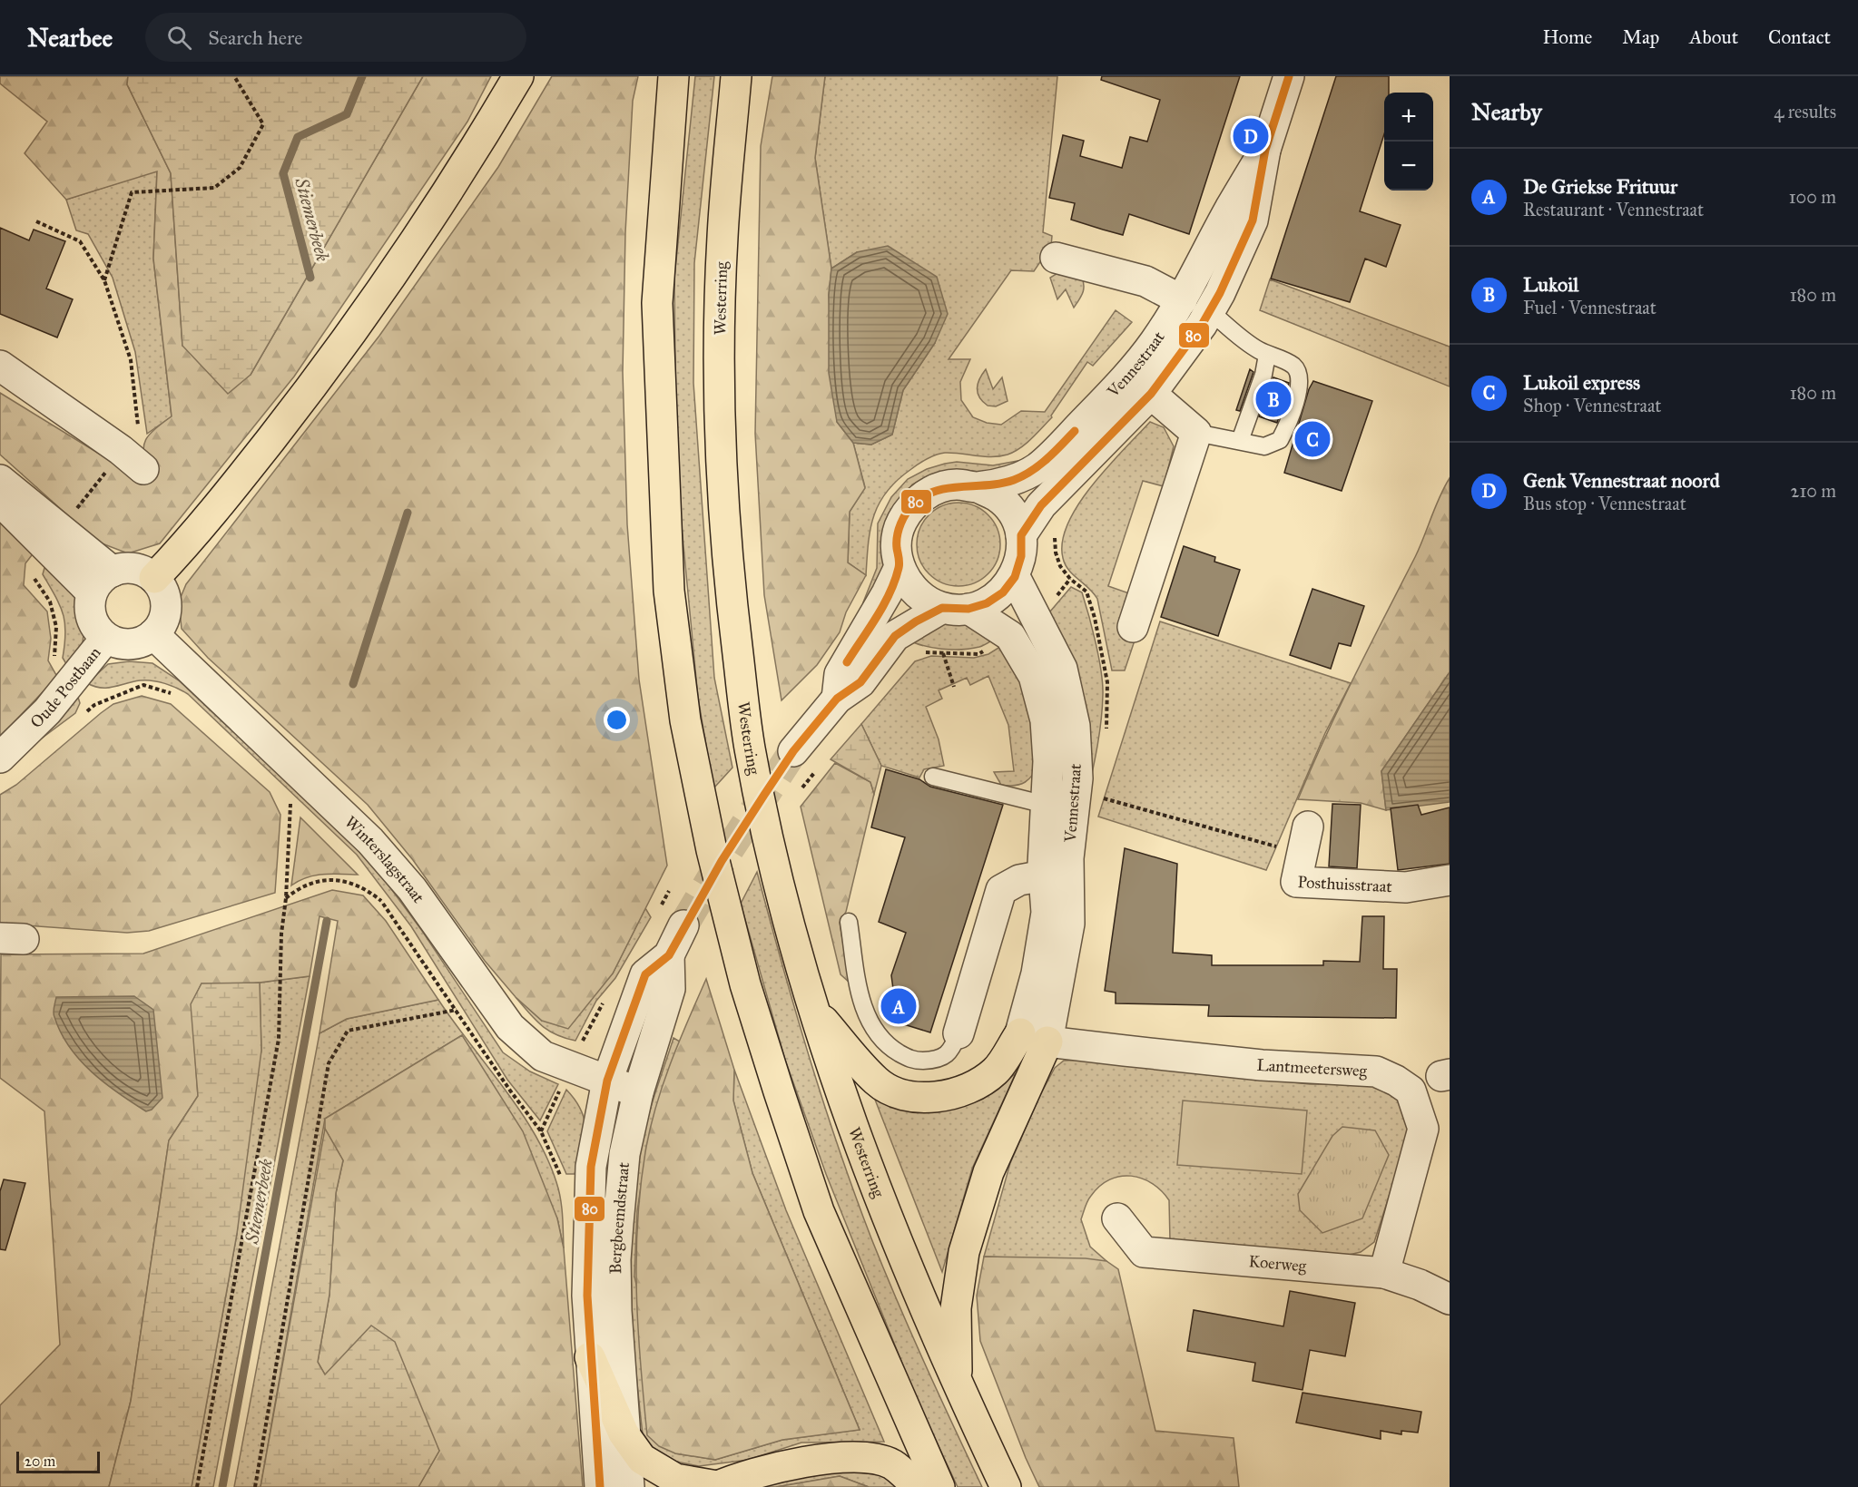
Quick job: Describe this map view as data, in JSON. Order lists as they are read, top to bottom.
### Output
{
  "streets": {
    "highway": ["Westerring"],
    "street": [
      "Vennestraat",
      "Oude Postbaan",
      "Winterslagstraat",
      "Posthuisstraat",
      "Lantmeetersweg",
      "Bergbeemdstraat",
      "Koerweg"
    ]
  },
  "crossings": [
    ["Vennestraat", "Lantmeetersweg"],
    ["Oude Postbaan", "Winterslagstraat"],
    ["Winterslagstraat", "Bergbeemdstraat"],
    ["Lantmeetersweg", "Koerweg"]
  ],
  "water": ["Stiemerbeek"],
  "lines": ["transit line 80"],
  "scale_bar": "20 m",
  "page": {
    "header": "Nearbee",
    "search": "Search here",
    "nav": [
      "Home",
      "Map",
      "About",
      "Contact"
    ],
    "heading": ["Nearby", "4 results"],
    "map_buttons": ["+", "−"],
    "pins": [
      "D",
      "B",
      "C",
      "A"
    ],
    "list": [
      {
        "mark": "A",
        "name": "De Griekse Frituur",
        "note": "Restaurant · Vennestraat",
        "value": "100 m"
      },
      {
        "mark": "B",
        "name": "Lukoil",
        "note": "Fuel · Vennestraat",
        "value": "180 m"
      },
      {
        "mark": "C",
        "name": "Lukoil express",
        "note": "Shop · Vennestraat",
        "value": "180 m"
      },
      {
        "mark": "D",
        "name": "Genk Vennestraat noord",
        "note": "Bus stop · Vennestraat",
        "value": "210 m"
      }
    ],
    "scale": "20 m"
  }
}
